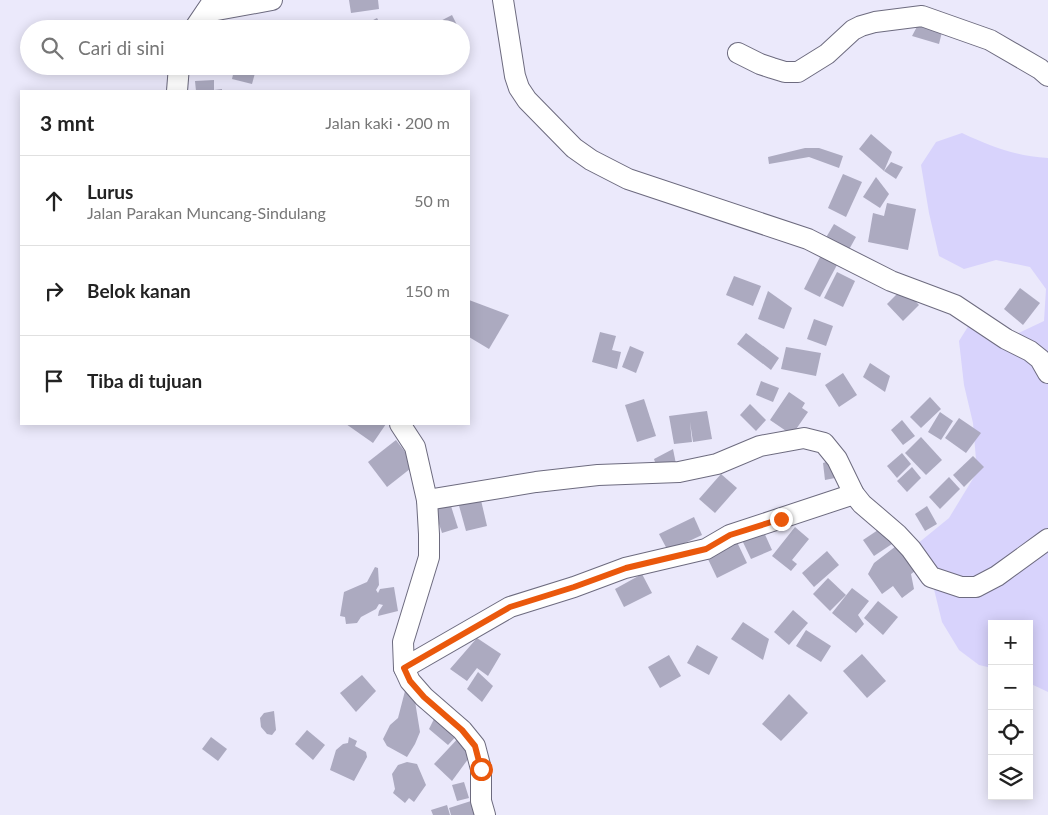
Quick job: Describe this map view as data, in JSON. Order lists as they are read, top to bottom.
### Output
{
  "page": {
    "search": "Cari di sini",
    "heading": ["3 mnt", "Jalan kaki · 200 m"],
    "list": [
      ["Lurus", "Jalan Parakan Muncang-Sindulang", "50 m"],
      ["Belok kanan", "150 m"],
      "Tiba di tujuan"
    ],
    "map_buttons": ["+", "−"]
  }
}
